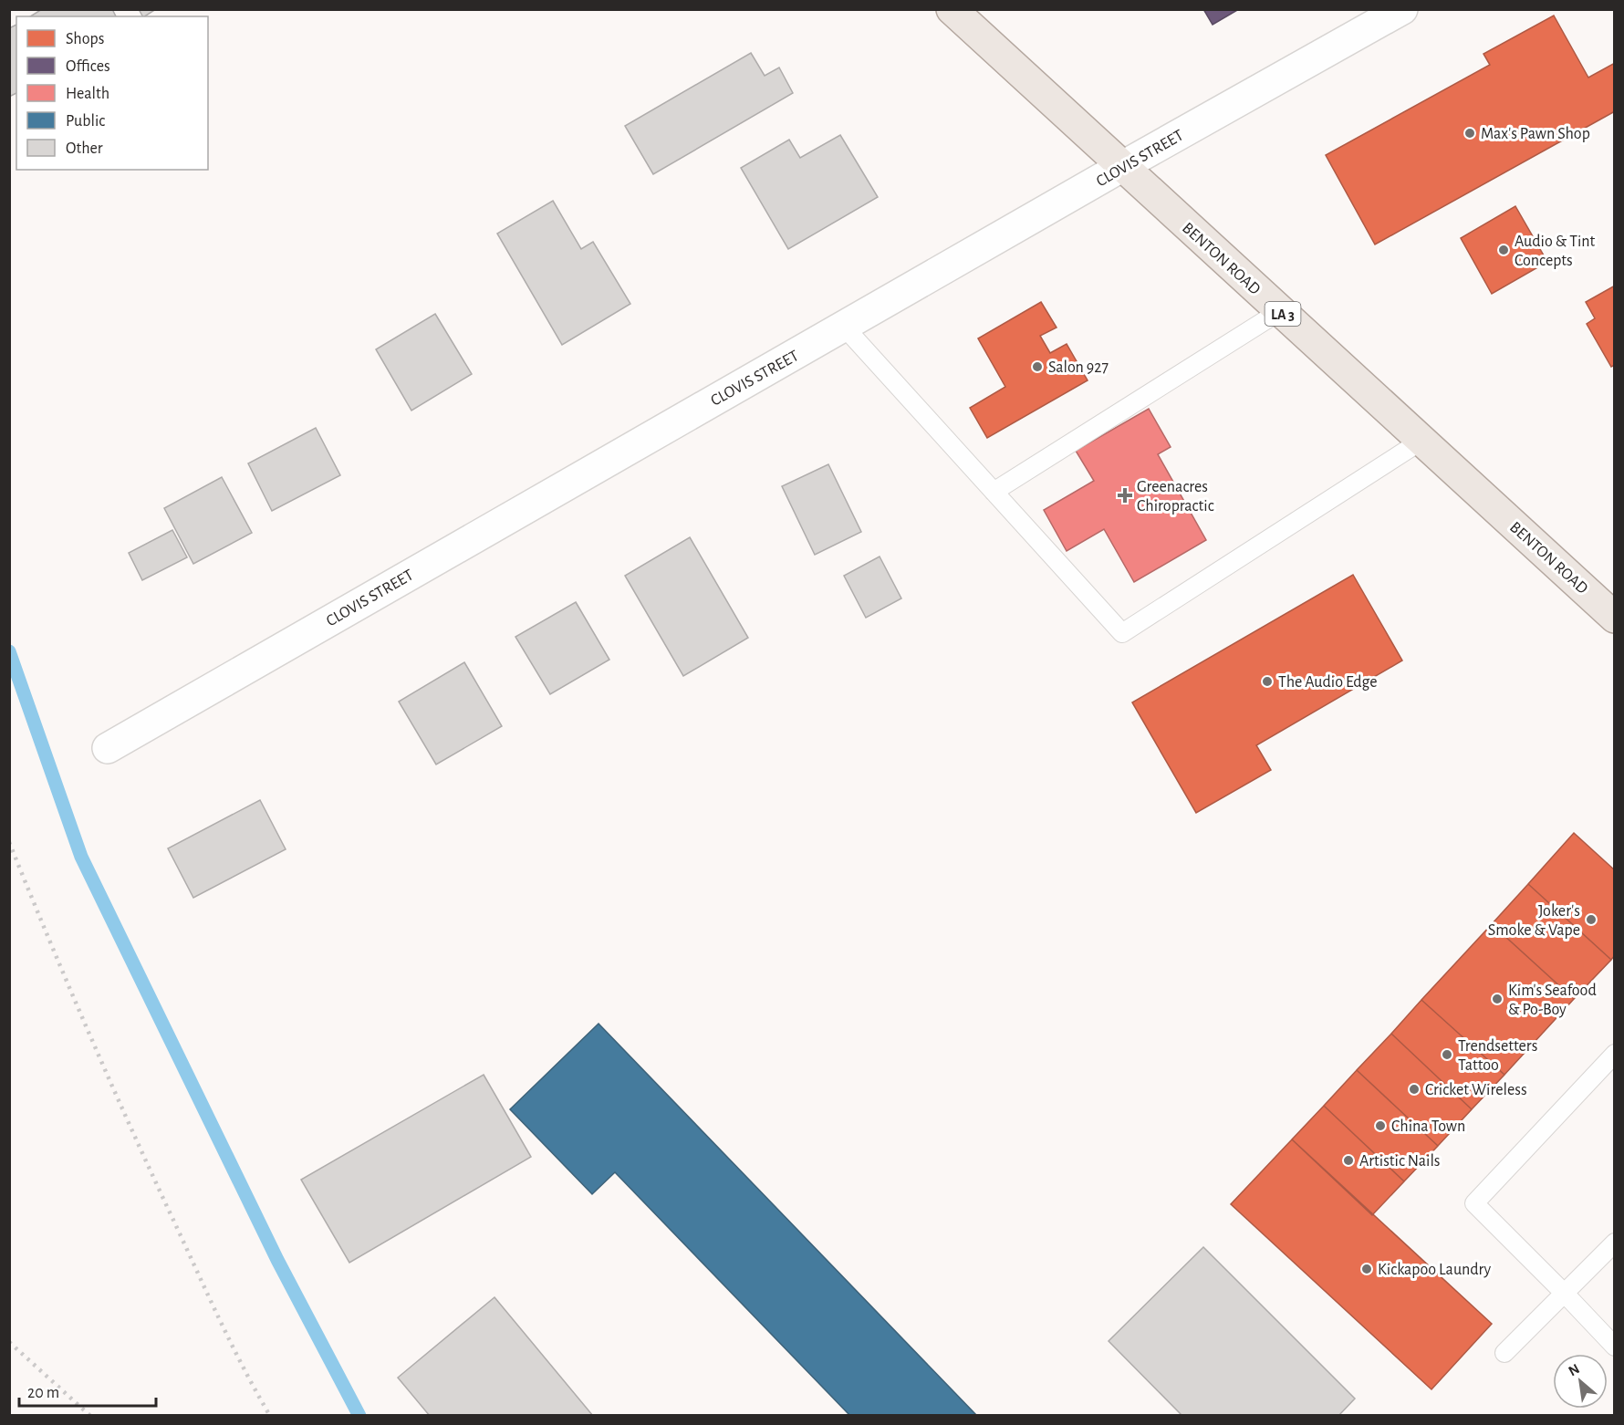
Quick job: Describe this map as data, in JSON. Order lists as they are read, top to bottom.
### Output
{
  "streets": {
    "main road": ["BENTON ROAD", "LA 3"],
    "street": ["CLOVIS STREET"]
  },
  "crossings": [
    ["CLOVIS STREET", "BENTON ROAD"]
  ],
  "places": {
    "other": [
      "Max's Pawn Shop",
      "Audio & Tint Concepts",
      "Salon 927",
      "The Audio Edge",
      "Joker's Smoke & Vape",
      "Kim's Seafood & Po-Boy",
      "Trendsetters Tattoo",
      "Cricket Wireless",
      "China Town",
      "Artistic Nails",
      "Kickapoo Laundry"
    ],
    "health": ["Greenacres Chiropractic"]
  },
  "legend": [
    "Shops",
    "Offices",
    "Health",
    "Public",
    "Other"
  ],
  "scale_bar": "20 m",
  "north": "top left"
}
